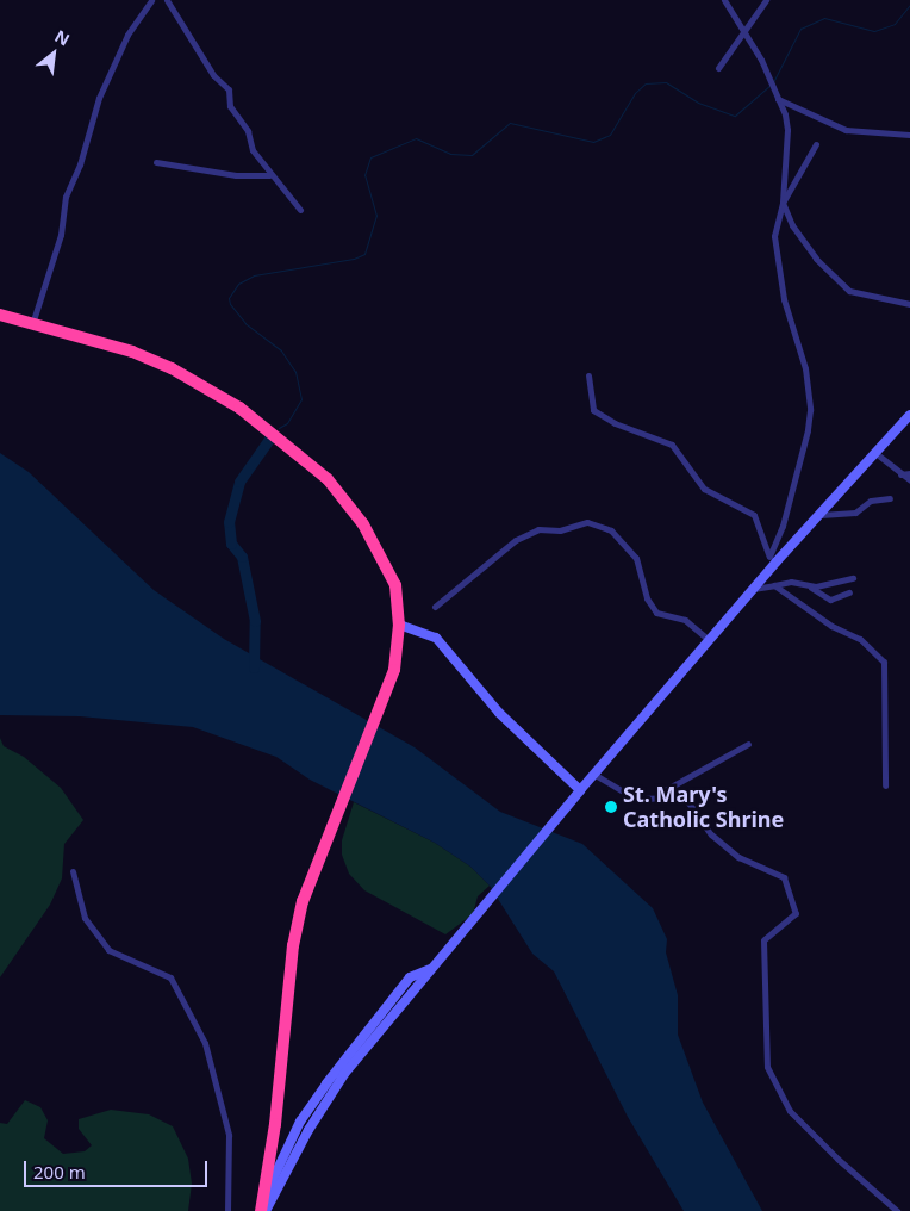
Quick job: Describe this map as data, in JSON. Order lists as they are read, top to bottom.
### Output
{
  "places": ["St. Mary's Catholic Shrine"],
  "scale_bar": "200 m",
  "north": "top right"
}
